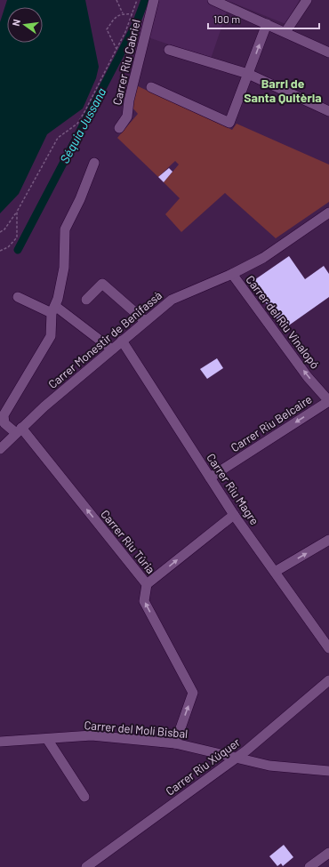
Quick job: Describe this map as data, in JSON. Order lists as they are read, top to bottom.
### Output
{
  "streets": {
    "street": [
      "Carrer Riu Cabriel",
      "Carrer del Riu Vinalopó",
      "Carrer Monestir de Benifassà",
      "Carrer Riu Belcaire",
      "Carrer Riu Magre",
      "Carrer Riu Túria",
      "Carrer del Molí Bisbal",
      "Carrer Riu Xúquer"
    ]
  },
  "crossings": [
    ["Carrer del Riu Vinalopó", "Carrer Monestir de Benifassà"],
    ["Carrer del Riu Vinalopó", "Carrer Riu Belcaire"],
    ["Carrer Monestir de Benifassà", "Carrer Riu Magre"],
    ["Carrer Monestir de Benifassà", "Carrer Riu Túria"],
    ["Carrer Riu Belcaire", "Carrer Riu Magre"],
    ["Carrer Riu Túria", "Carrer del Molí Bisbal"],
    ["Carrer del Molí Bisbal", "Carrer Riu Xúquer"]
  ],
  "one_way": ["Carrer del Riu Vinalopó", "Carrer Riu Belcaire", "Carrer Riu Túria"],
  "districts": ["Barri de Santa Quitèria"],
  "water": ["Séquia Jussana"],
  "scale_bar": "100 m",
  "north": "left"
}
